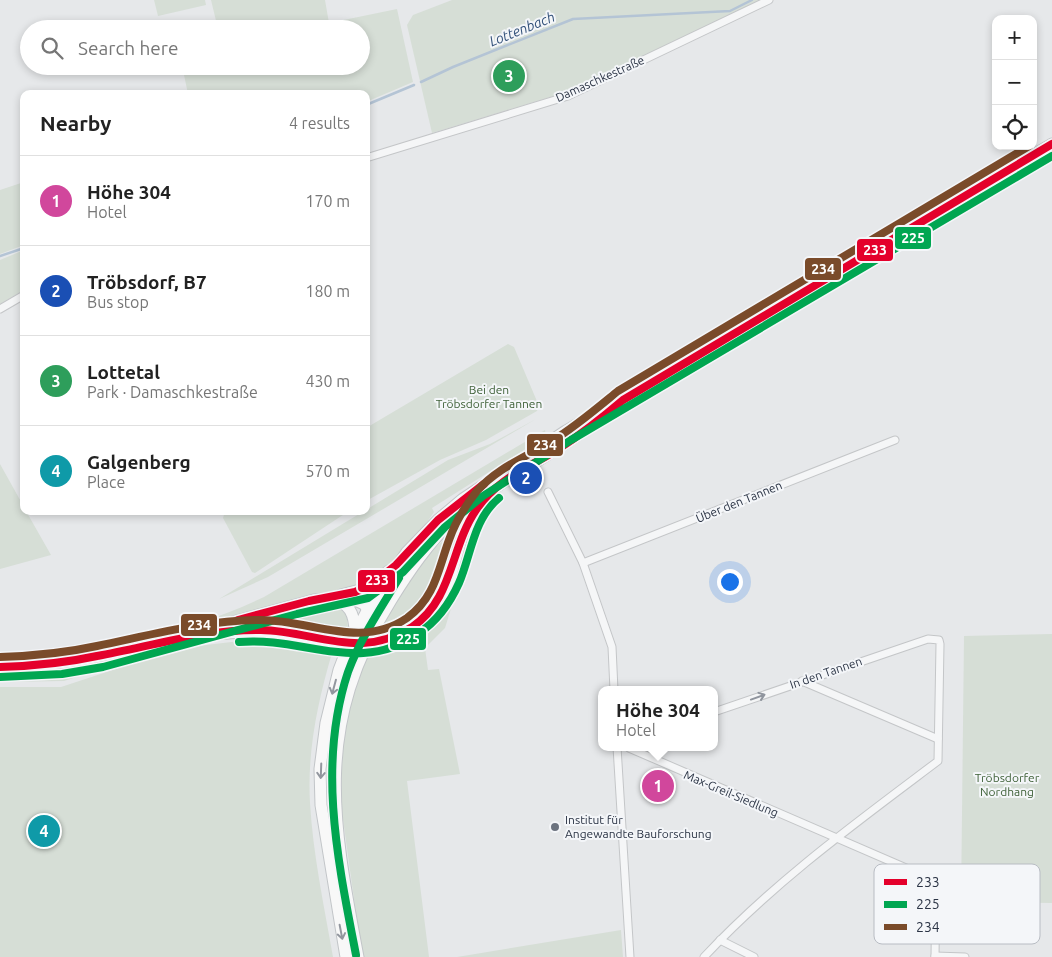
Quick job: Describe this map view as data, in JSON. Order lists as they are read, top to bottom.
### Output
{
  "streets": {
    "street": [
      "Damaschkestraße",
      "Über den Tannen",
      "In den Tannen",
      "Max-Greil-Siedlung"
    ]
  },
  "water": ["Lottenbach"],
  "parks": ["Bei den Tröbsdorfer Tannen", "Tröbsdorfer Nordhang"],
  "places": ["Institut für Angewandte Bauforschung"],
  "lines": ["transit line 233", "transit line 234", "transit line 225"],
  "legend": ["233", "225", "234"],
  "page": {
    "map_buttons": ["+", "−"],
    "search": "Search here",
    "pins": [
      "3",
      "2",
      "1",
      "4"
    ],
    "heading": ["Nearby", "4 results"],
    "list": [
      {
        "mark": "1",
        "name": "Höhe 304",
        "note": "Hotel",
        "value": "170 m"
      },
      {
        "mark": "2",
        "name": "Tröbsdorf, B7",
        "note": "Bus stop",
        "value": "180 m"
      },
      {
        "mark": "3",
        "name": "Lottetal",
        "note": "Park · Damaschkestraße",
        "value": "430 m"
      },
      {
        "mark": "4",
        "name": "Galgenberg",
        "note": "Place",
        "value": "570 m"
      }
    ],
    "popup": ["Höhe 304", "Hotel"]
  }
}
